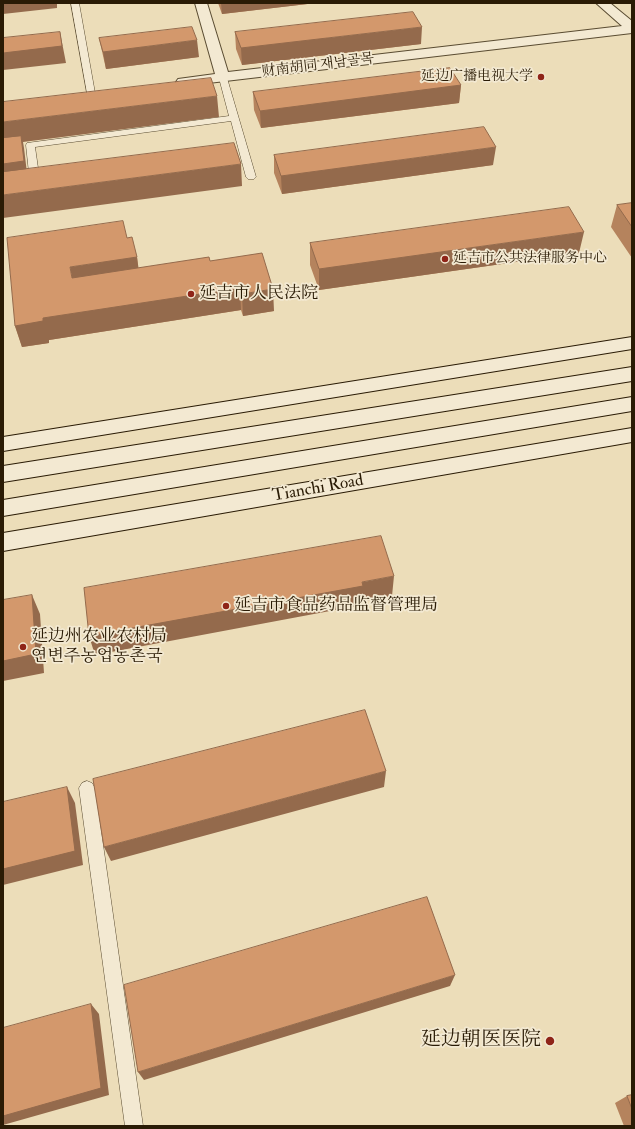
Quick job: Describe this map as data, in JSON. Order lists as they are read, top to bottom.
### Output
{
  "streets": {
    "street": ["财南胡同 재남골목", "Tianchi Road"]
  },
  "places": [
    "延边广播电视大学",
    "延吉市公共法律服务中心",
    "延吉市人民法院",
    "延吉市食品药品监督管理局",
    "延边州农业农村局 연변주농업농촌국",
    "延边朝医医院"
  ]
}
